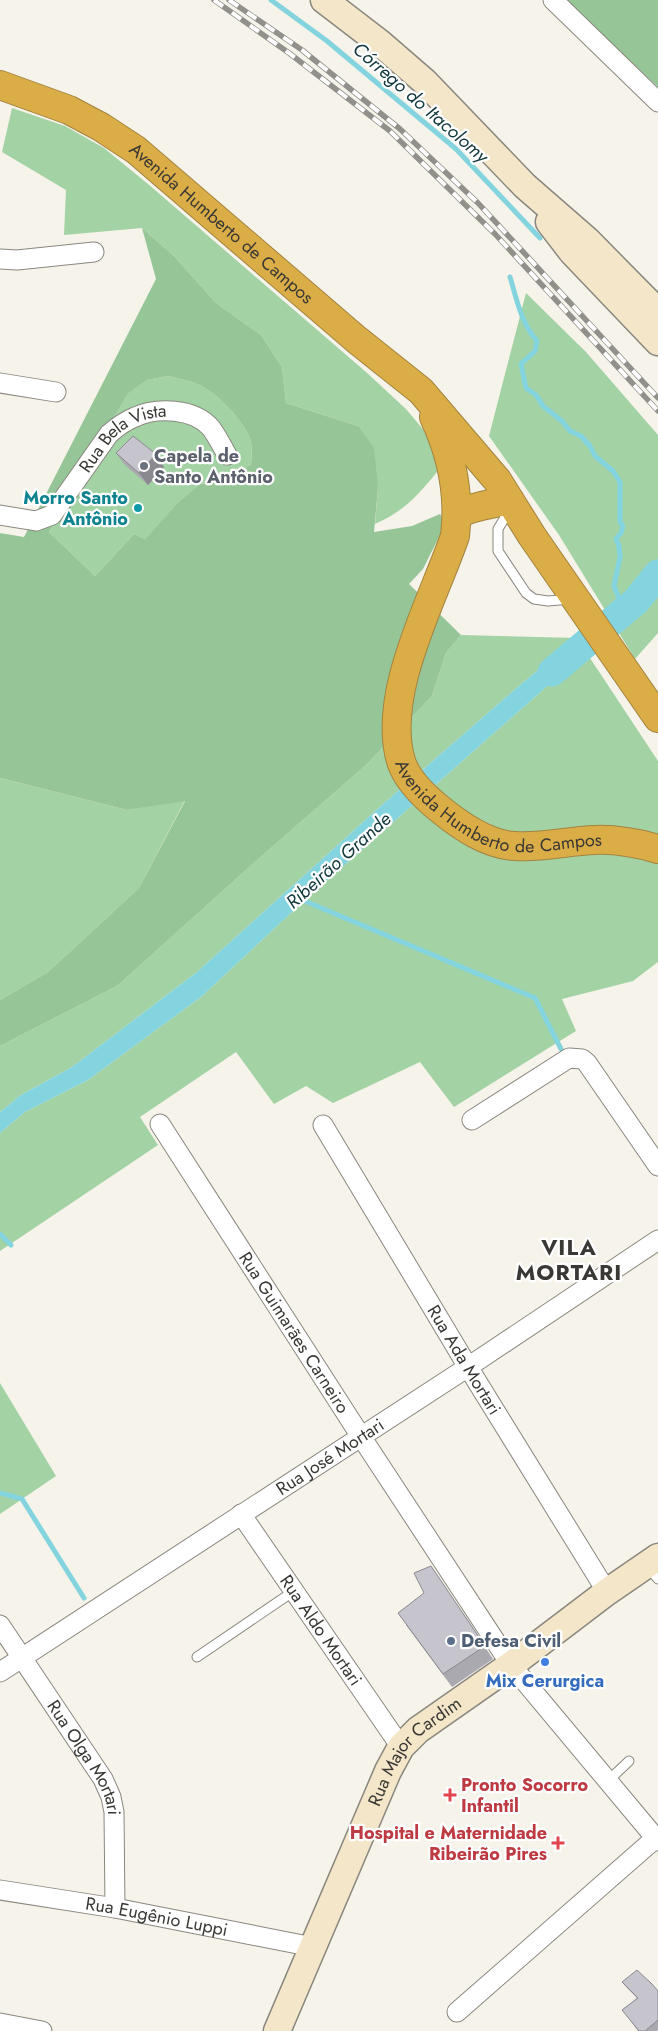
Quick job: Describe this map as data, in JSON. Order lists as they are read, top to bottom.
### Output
{
  "streets": {
    "highway": ["Avenida Humberto de Campos"],
    "main road": ["Rua Major Cardim"],
    "street": [
      "Rua Bela Vista",
      "Rua Guimarães Carneiro",
      "Rua Ada Mortari",
      "Rua José Mortari",
      "Rua Aldo Mortari",
      "Rua Olga Mortari",
      "Rua Eugênio Luppi"
    ]
  },
  "crossings": [
    ["Rua Guimarães Carneiro", "Rua José Mortari"],
    ["Rua Guimarães Carneiro", "Rua Major Cardim"],
    ["Rua Ada Mortari", "Rua José Mortari"],
    ["Rua Ada Mortari", "Rua Major Cardim"],
    ["Rua José Mortari", "Rua Aldo Mortari"],
    ["Rua José Mortari", "Rua Olga Mortari"],
    ["Rua Aldo Mortari", "Rua Major Cardim"],
    ["Rua Major Cardim", "Rua Eugênio Luppi"],
    ["Rua Olga Mortari", "Rua Eugênio Luppi"]
  ],
  "districts": ["VILA MORTARI"],
  "water": ["Córrego do Itacolomy", "Ribeirão Grande"],
  "places": {
    "other": [
      "Capela de Santo Antônio",
      "Morro Santo Antônio",
      "Defesa Civil",
      "Mix Cerurgica"
    ],
    "health": ["Pronto Socorro Infantil", "Hospital e Maternidade Ribeirão Pires"]
  }
}
